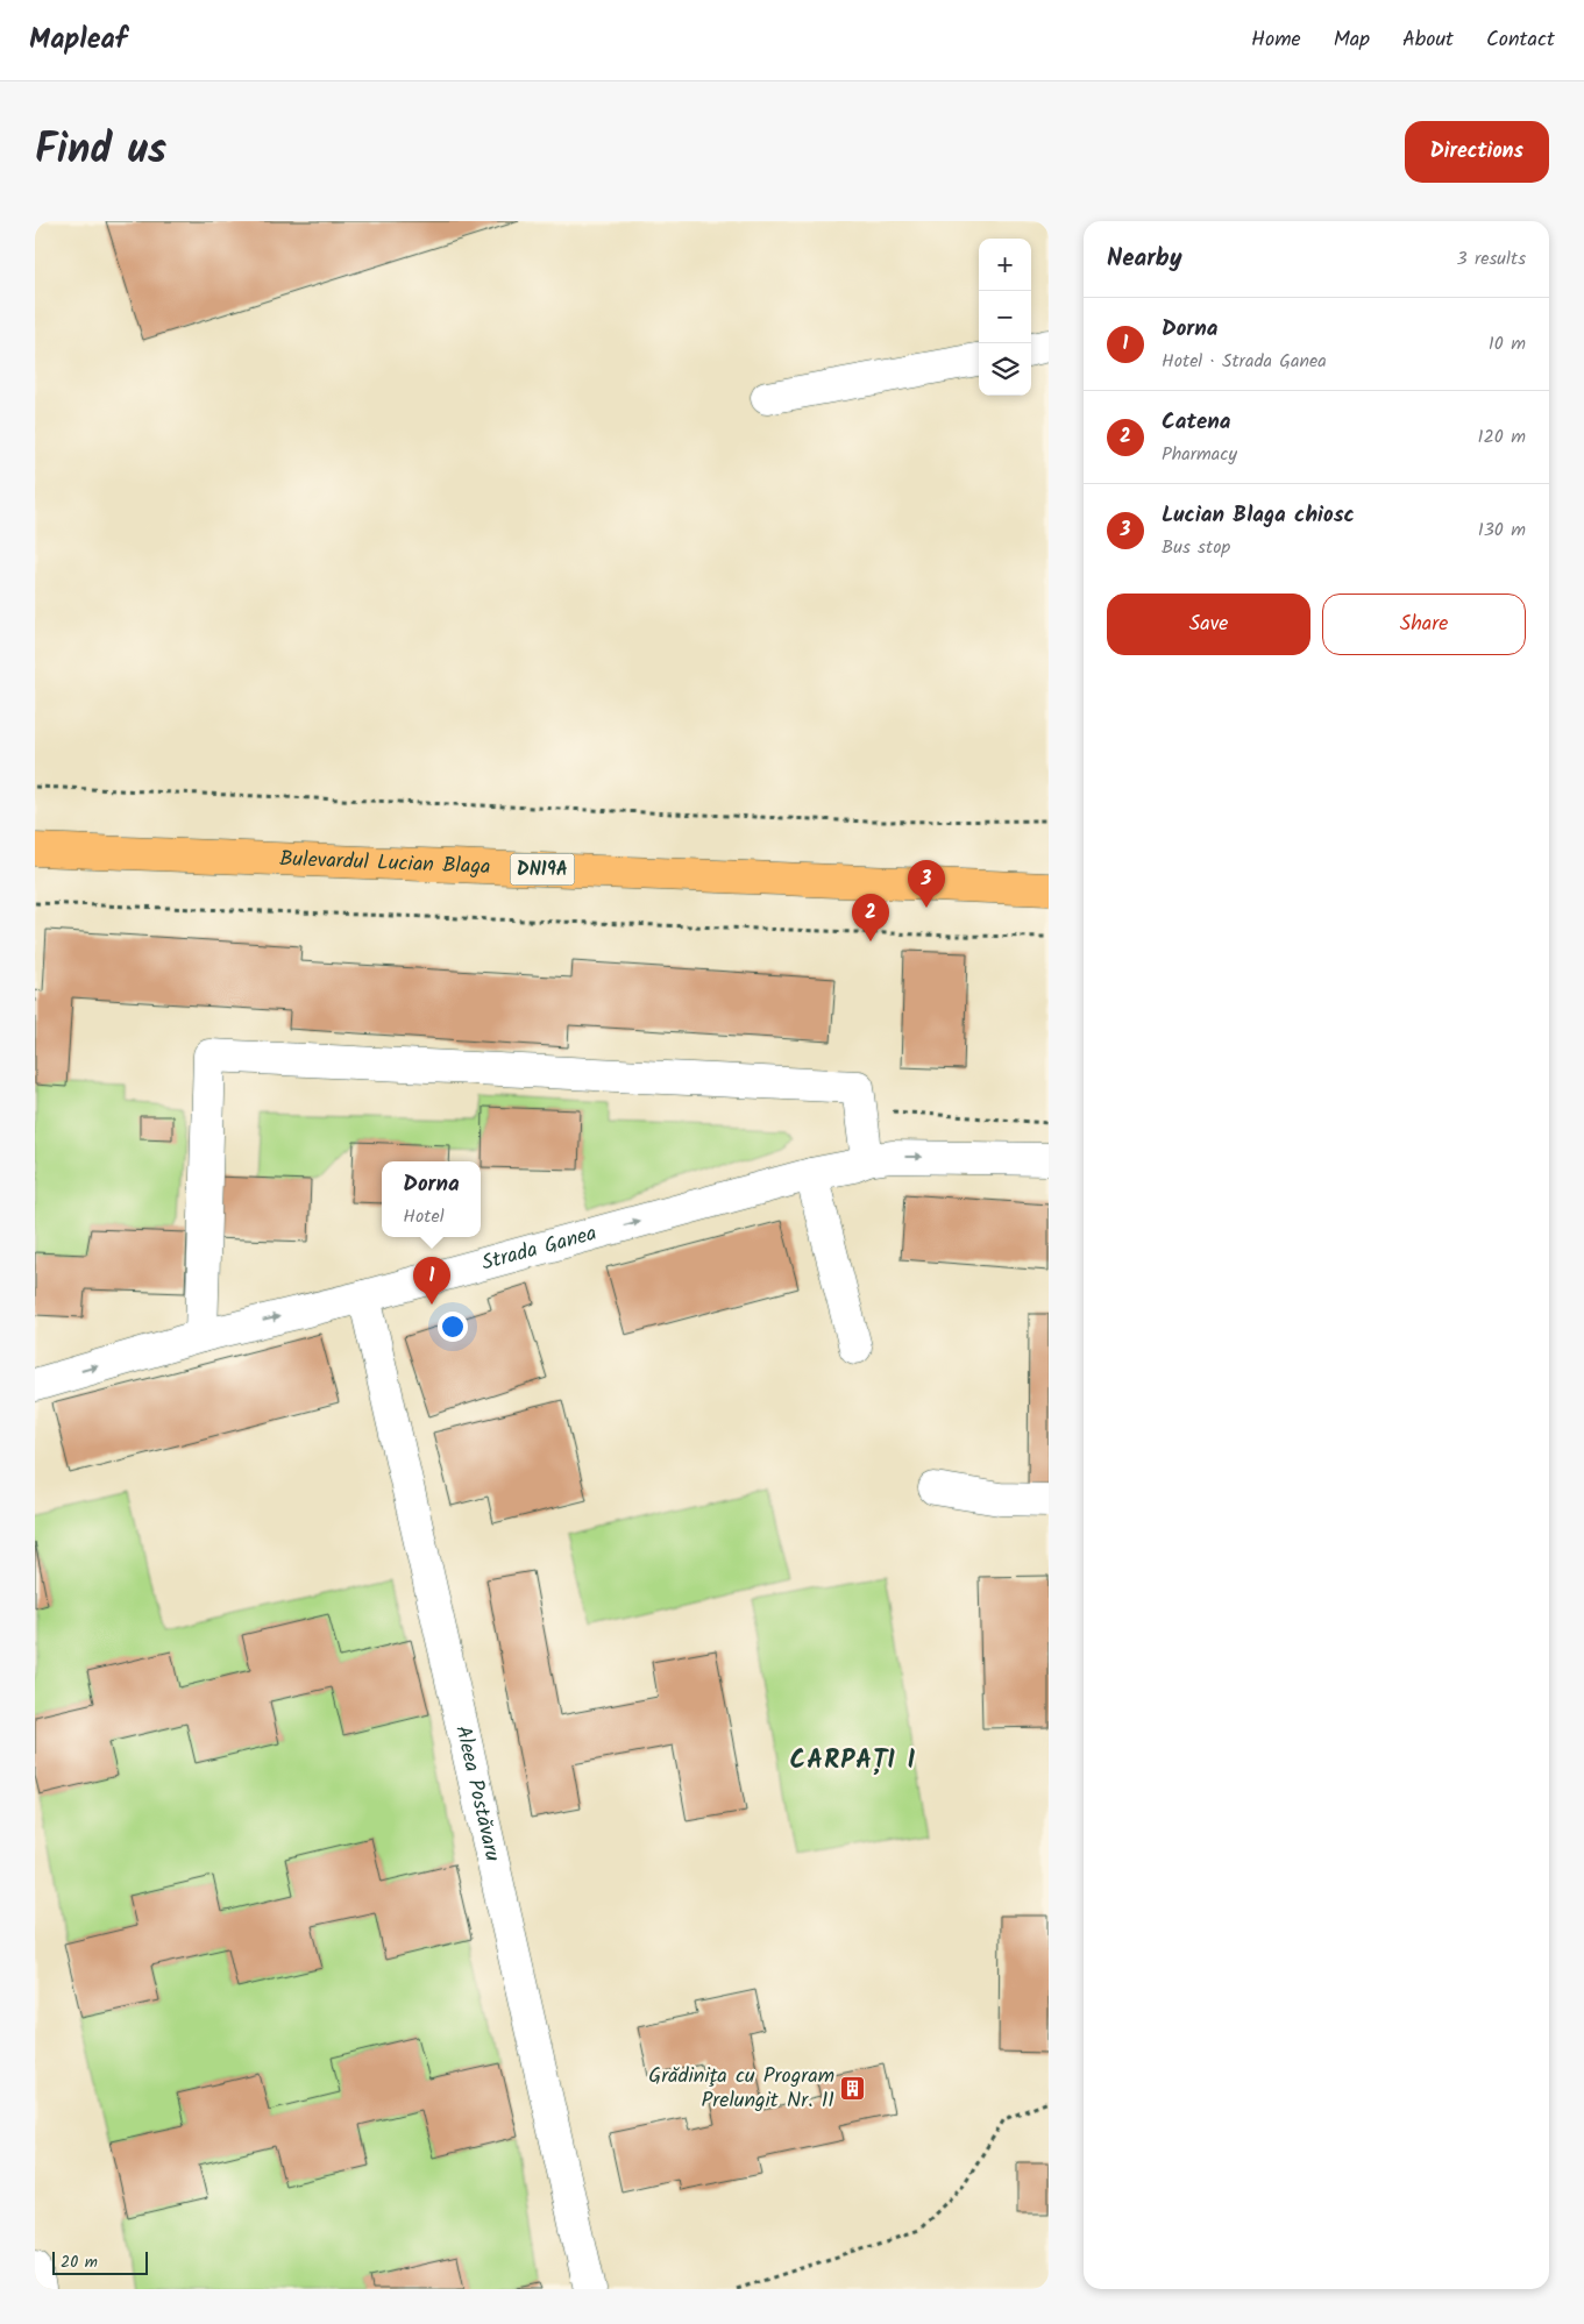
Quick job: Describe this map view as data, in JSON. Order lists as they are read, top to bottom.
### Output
{
  "streets": {
    "main road": ["Bulevardul Lucian Blaga", "DN19A"],
    "street": ["Strada Ganea", "Aleea Postăvaru"]
  },
  "crossings": [
    ["Strada Ganea", "Aleea Postăvaru"]
  ],
  "one_way": ["Strada Ganea"],
  "districts": ["CARPAȚI I"],
  "places": {
    "building": ["Grădiniţa cu Program Prelungit Nr. 11"]
  },
  "scale_bar": "20 m",
  "page": {
    "header": "Mapleaf",
    "nav": [
      "Home",
      "Map",
      "About",
      "Contact"
    ],
    "title": "Find us",
    "buttons": [
      "Directions",
      ["Save", "Share"]
    ],
    "heading": ["Nearby", "3 results"],
    "map_buttons": ["+", "−"],
    "list": [
      {
        "mark": "1",
        "name": "Dorna",
        "note": "Hotel · Strada Ganea",
        "value": "10 m"
      },
      {
        "mark": "2",
        "name": "Catena",
        "note": "Pharmacy",
        "value": "120 m"
      },
      {
        "mark": "3",
        "name": "Lucian Blaga chiosc",
        "note": "Bus stop",
        "value": "130 m"
      }
    ],
    "pins": ["3", "2", "1"],
    "popup": ["Dorna", "Hotel"],
    "scale": "20 m"
  }
}
